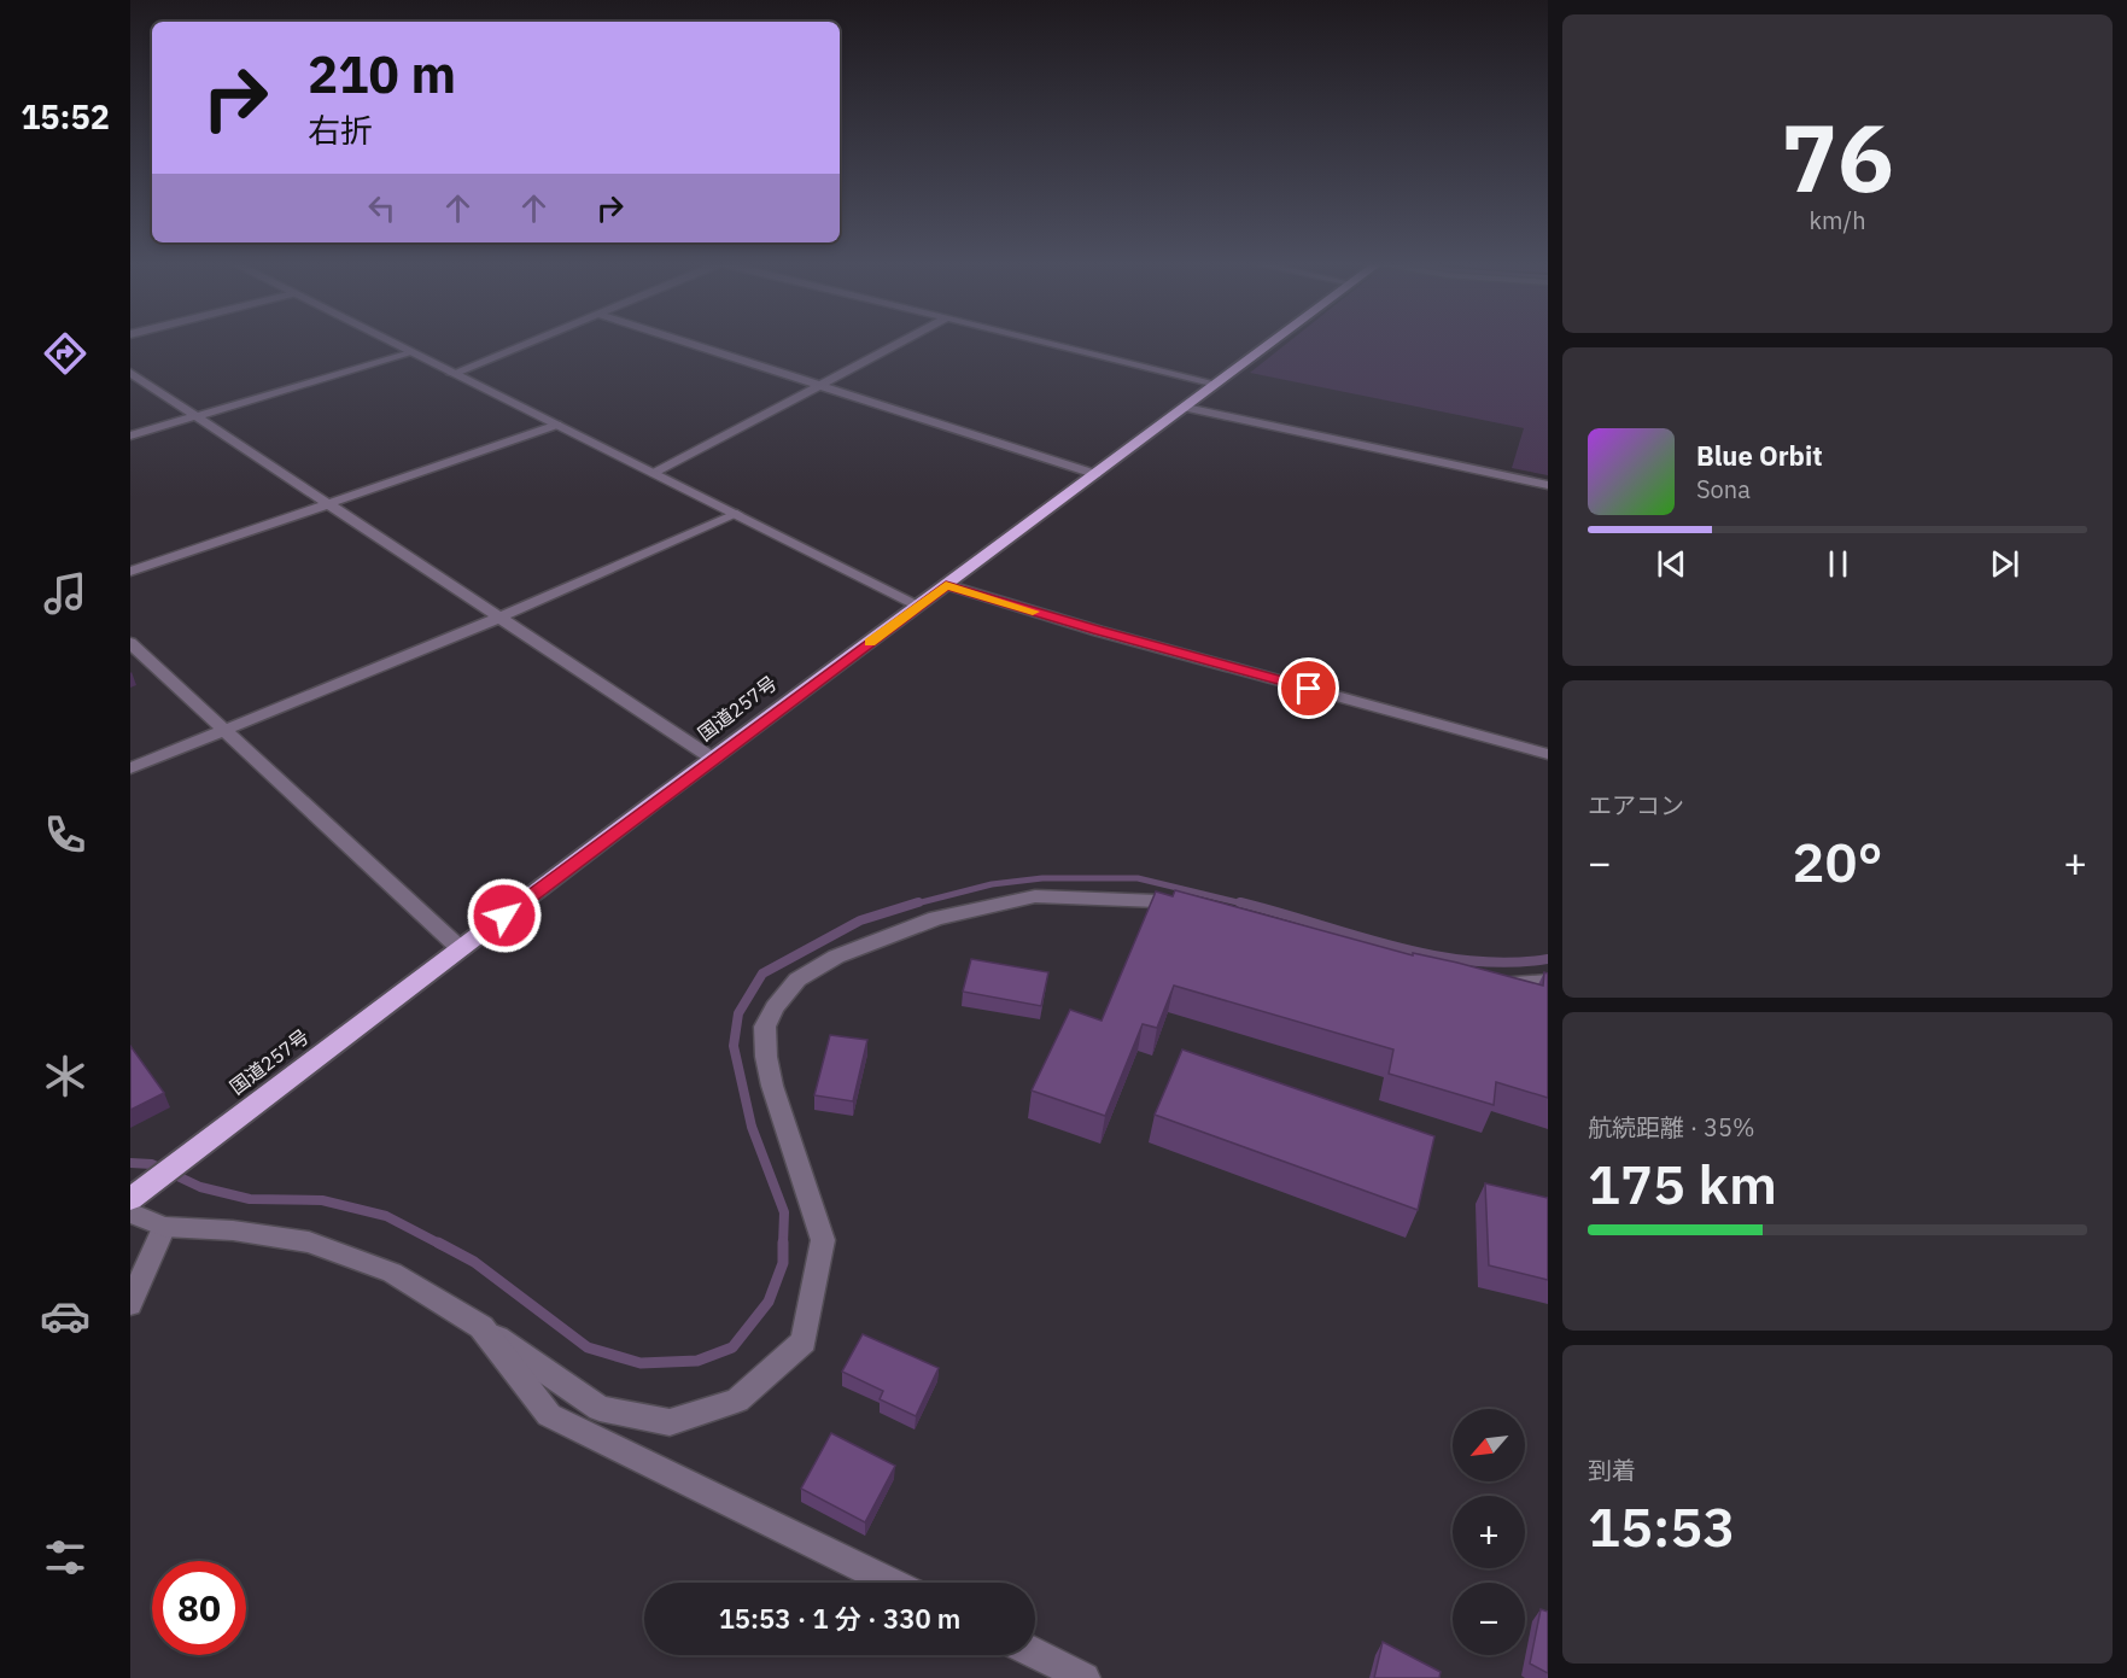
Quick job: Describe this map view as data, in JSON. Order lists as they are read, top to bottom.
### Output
{
  "streets": {
    "highway": ["国道257号"]
  },
  "north": "bottom left",
  "page": {
    "tabs": "15:52",
    "tile": [
      ["76", "km/h"],
      "エアコン",
      ["航続距離 · 35%", "175 km"],
      ["到着", "15:53"]
    ],
    "turn": ["210 m", "右折"],
    "song": ["Blue Orbit", "Sona"],
    "heat": ["−", "20°", "+"],
    "map_buttons": ["+", "−"],
    "limit": "80",
    "trip": "15:53 · 1 分 · 330 m"
  }
}
